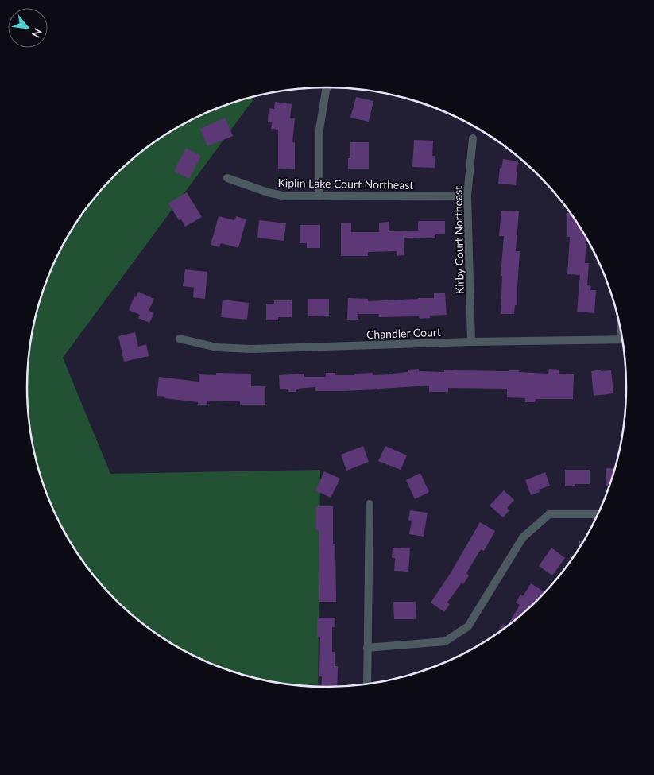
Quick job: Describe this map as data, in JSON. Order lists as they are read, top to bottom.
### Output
{
  "streets": {
    "street": ["Kiplin Lake Court Northeast", "Kirby Court Northeast", "Chandler Court"]
  },
  "crossings": [
    ["Kiplin Lake Court Northeast", "Kirby Court Northeast"],
    ["Kirby Court Northeast", "Chandler Court"]
  ],
  "north": "bottom right"
}
